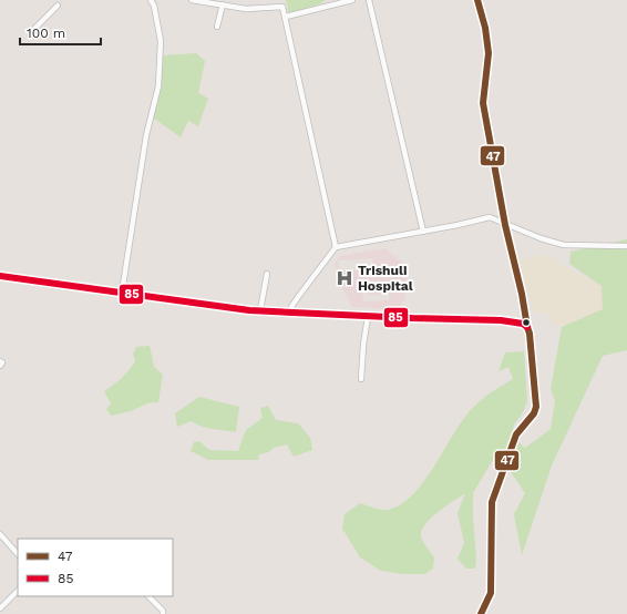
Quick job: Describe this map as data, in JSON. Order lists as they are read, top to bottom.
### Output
{
  "places": {
    "hospital": ["Trishuli Hospital"]
  },
  "lines": ["transit line 47", "transit line 85"],
  "legend": ["47", "85"],
  "scale_bar": "100 m"
}
